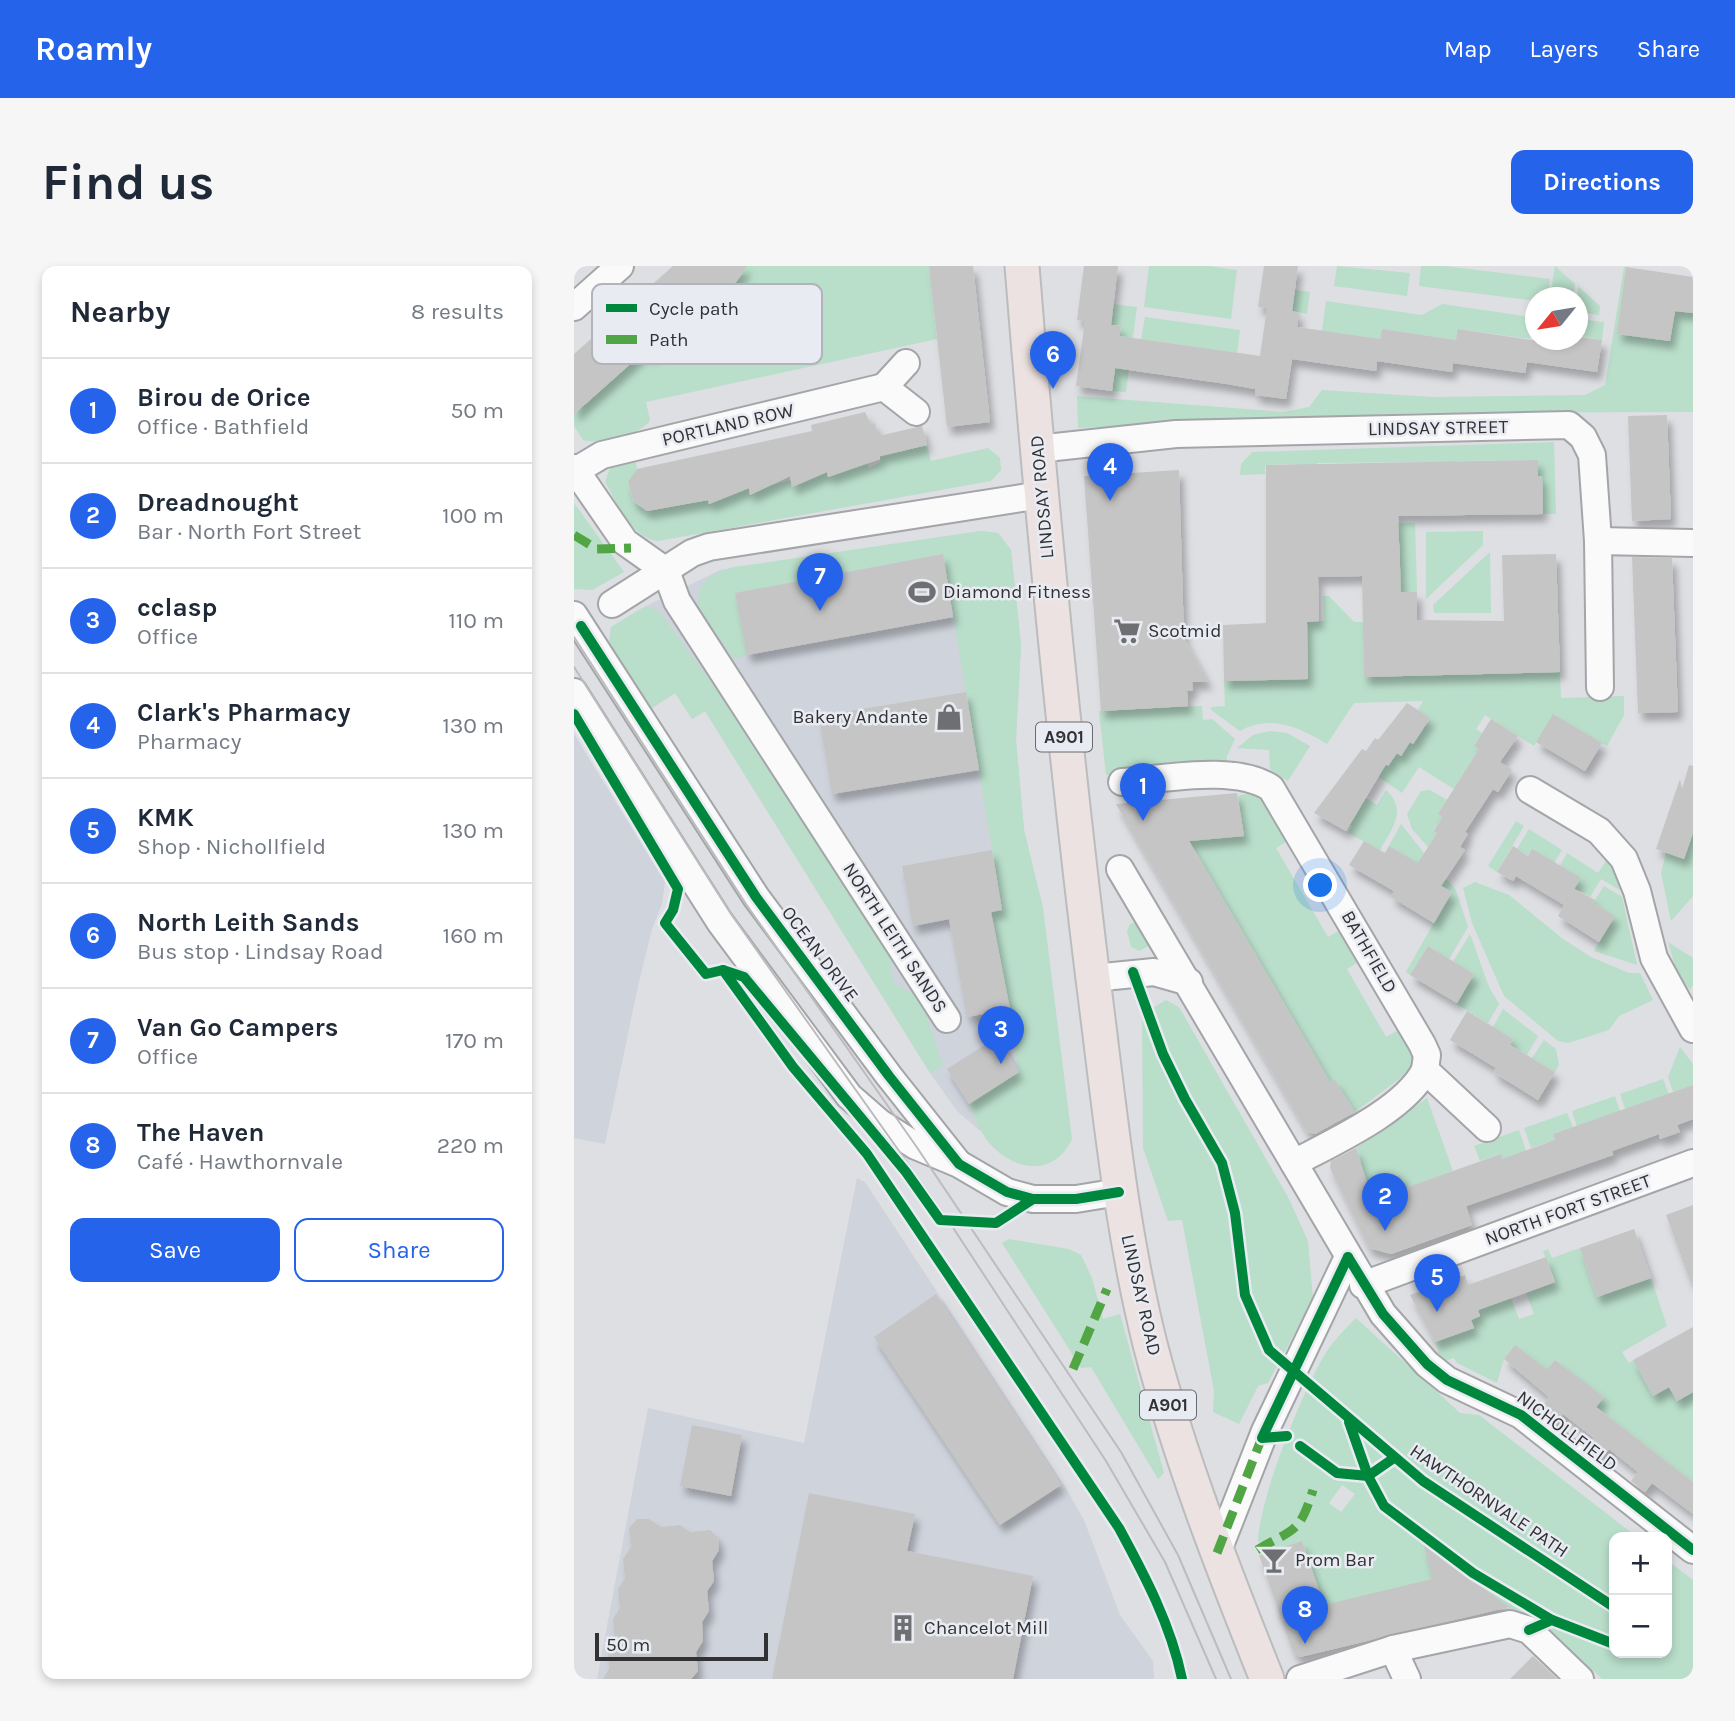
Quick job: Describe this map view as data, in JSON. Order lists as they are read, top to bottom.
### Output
{
  "streets": {
    "main road": ["LINDSAY ROAD", "A901"],
    "street": [
      "PORTLAND ROW",
      "LINDSAY STREET",
      "NORTH LEITH SANDS",
      "BATHFIELD",
      "OCEAN DRIVE",
      "NORTH FORT STREET",
      "NICHOLLFIELD"
    ],
    "cycle path": ["HAWTHORNVALE PATH"]
  },
  "crossings": [
    ["LINDSAY STREET", "LINDSAY ROAD"],
    ["LINDSAY ROAD", "OCEAN DRIVE"],
    ["NORTH FORT STREET", "NICHOLLFIELD"]
  ],
  "places": {
    "sports": ["Diamond Fitness"],
    "supermarket": ["Scotmid"],
    "shop": ["Bakery Andante"],
    "bar": ["Prom Bar"],
    "building": ["Chancelot Mill"]
  },
  "legend": ["Cycle path", "Path"],
  "scale_bar": "50 m",
  "north": "bottom left",
  "page": {
    "header": "Roamly",
    "nav": ["Map", "Layers", "Share"],
    "buttons": [
      "Directions",
      ["Save", "Share"]
    ],
    "title": "Find us",
    "heading": ["Nearby", "8 results"],
    "pins": [
      "6",
      "4",
      "7",
      "1",
      "3",
      "2",
      "5",
      "8"
    ],
    "list": [
      {
        "mark": "1",
        "name": "Birou de Orice",
        "note": "Office · Bathfield",
        "value": "50 m"
      },
      {
        "mark": "2",
        "name": "Dreadnought",
        "note": "Bar · North Fort Street",
        "value": "100 m"
      },
      {
        "mark": "3",
        "name": "cclasp",
        "note": "Office",
        "value": "110 m"
      },
      {
        "mark": "4",
        "name": "Clark's Pharmacy",
        "note": "Pharmacy",
        "value": "130 m"
      },
      {
        "mark": "5",
        "name": "KMK",
        "note": "Shop · Nichollfield",
        "value": "130 m"
      },
      {
        "mark": "6",
        "name": "North Leith Sands",
        "note": "Bus stop · Lindsay Road",
        "value": "160 m"
      },
      {
        "mark": "7",
        "name": "Van Go Campers",
        "note": "Office",
        "value": "170 m"
      },
      {
        "mark": "8",
        "name": "The Haven",
        "note": "Café · Hawthornvale",
        "value": "220 m"
      }
    ],
    "map_buttons": ["+", "−"],
    "scale": "50 m"
  }
}
